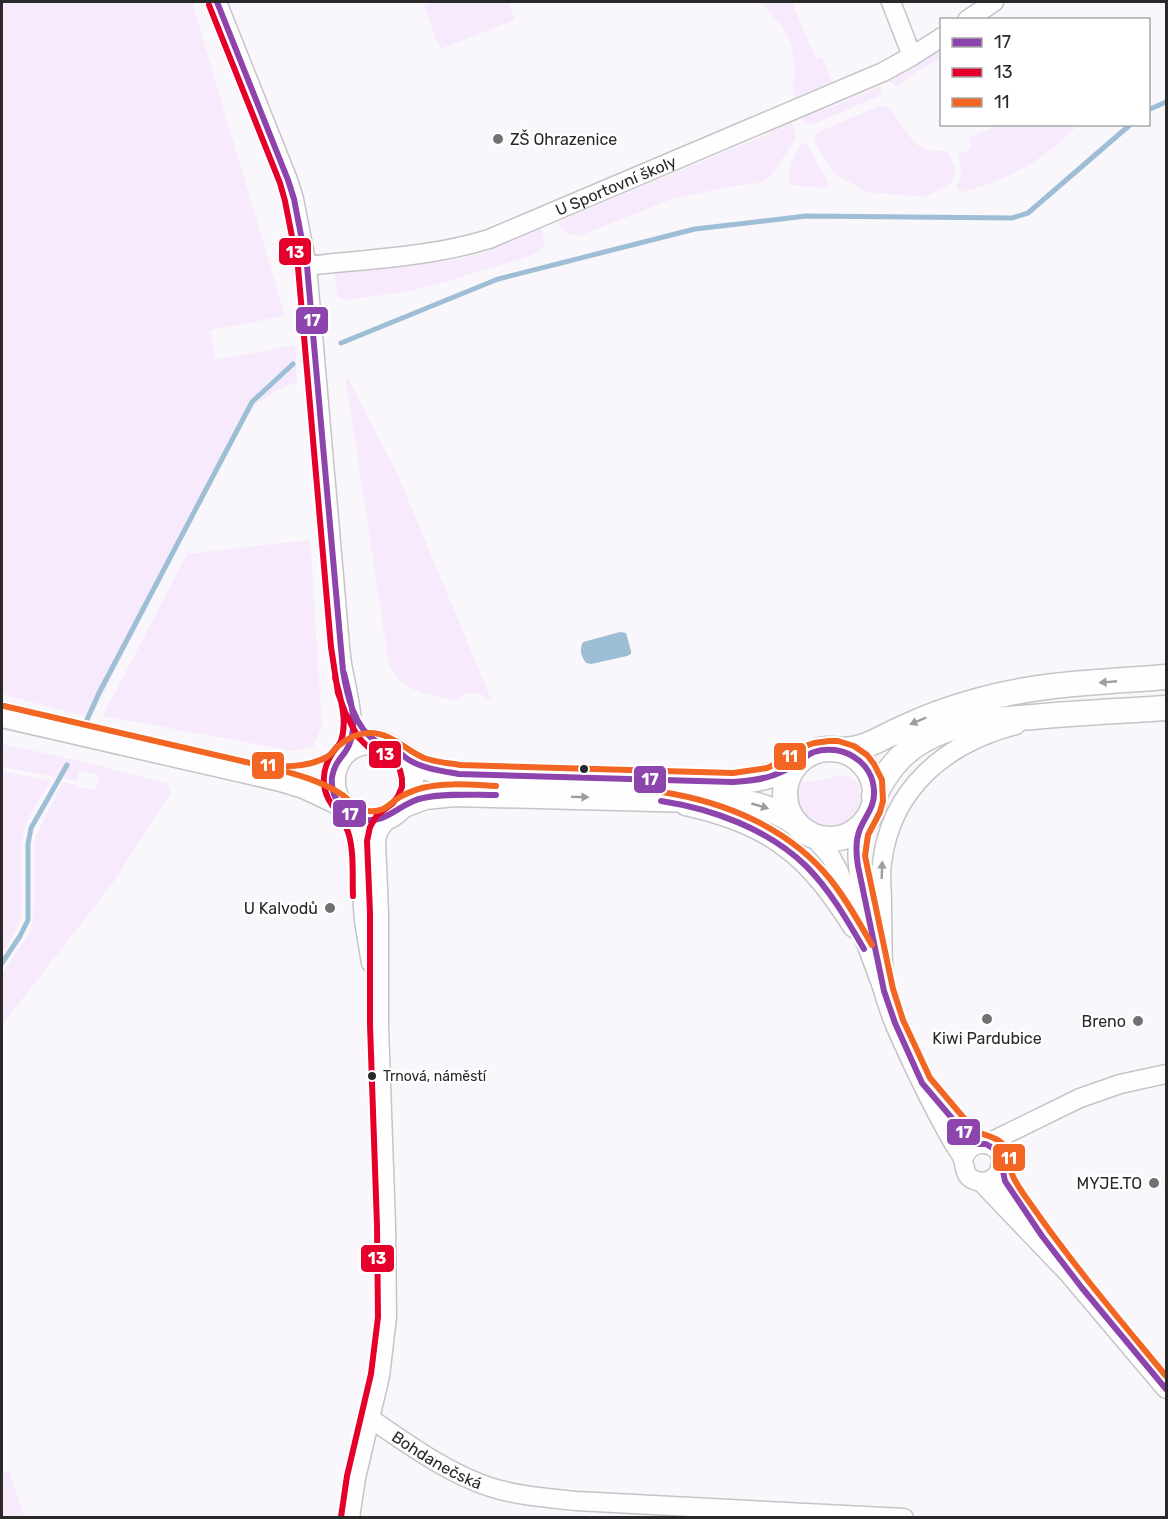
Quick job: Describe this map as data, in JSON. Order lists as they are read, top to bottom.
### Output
{
  "streets": {
    "street": ["U Sportovní školy", "Bohdanečská"]
  },
  "places": [
    "ZŠ Ohrazenice",
    "U Kalvodů",
    "Kiwi Pardubice",
    "Breno",
    "Trnová, náměstí",
    "MYJE.TO"
  ],
  "lines": ["transit line 17", "transit line 13", "transit line 11"],
  "legend": ["17", "13", "11"]
}
